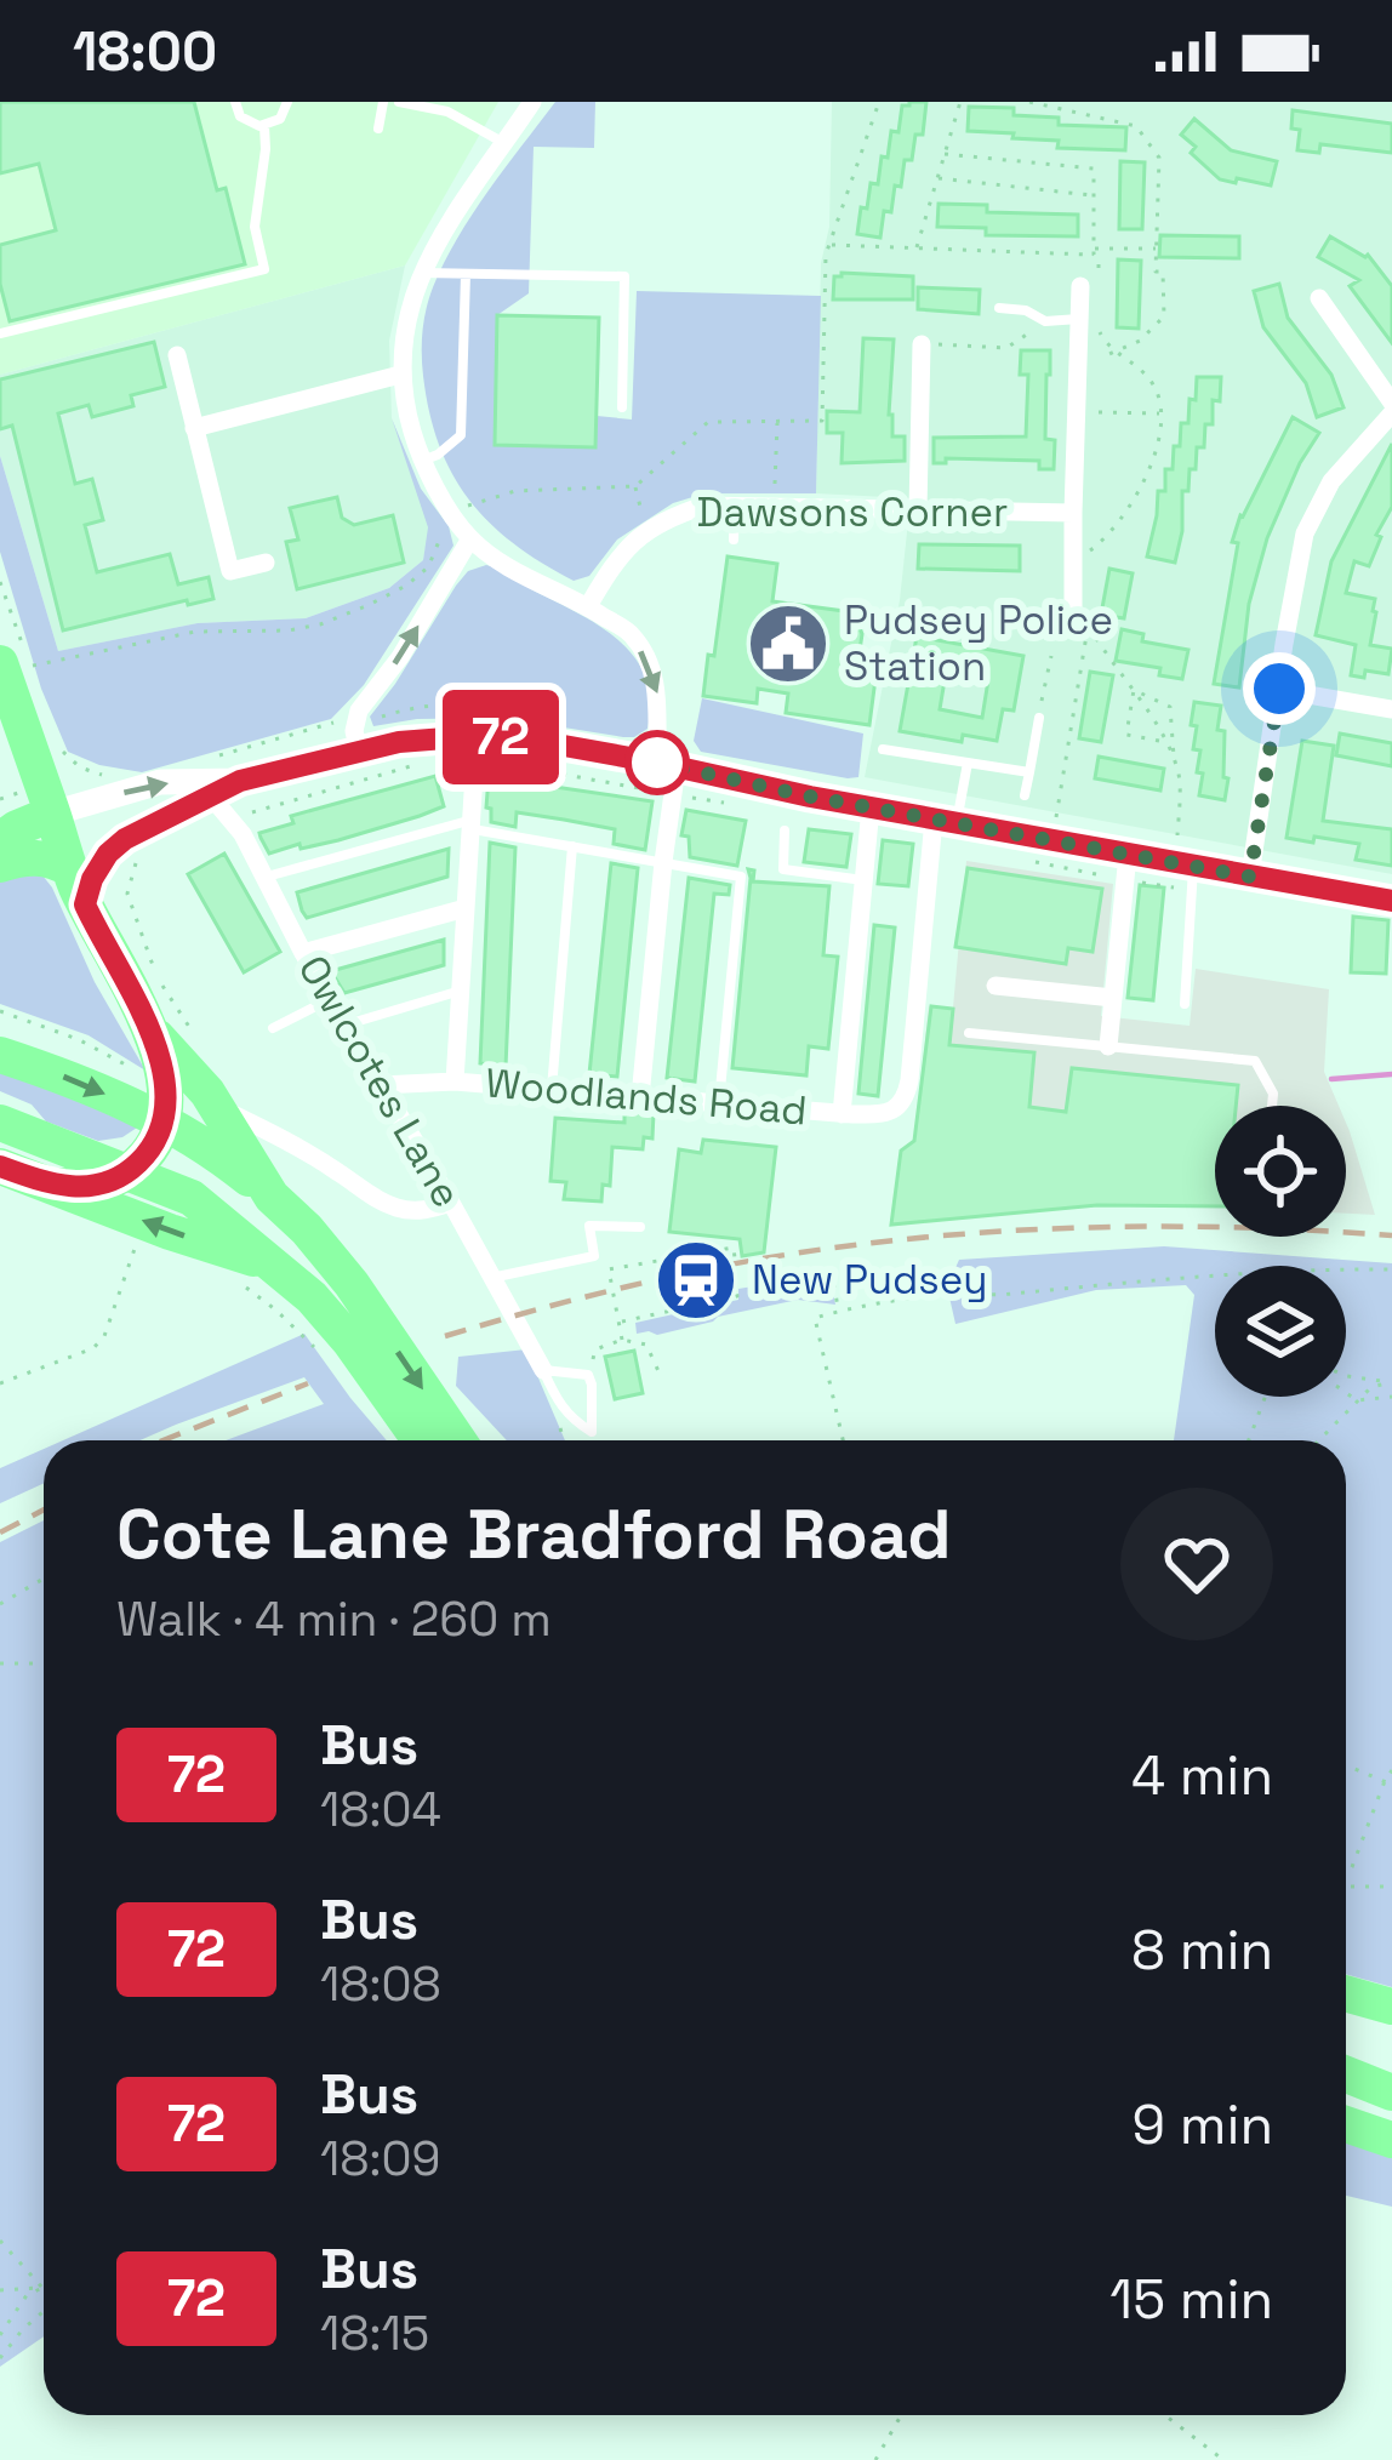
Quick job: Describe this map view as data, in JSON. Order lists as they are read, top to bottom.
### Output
{
  "streets": {
    "street": ["Dawsons Corner", "Owlcotes Lane", "Woodlands Road"]
  },
  "crossings": [
    ["Owlcotes Lane", "Woodlands Road"]
  ],
  "places": {
    "public building": ["Pudsey Police Station"],
    "station": ["New Pudsey"]
  },
  "lines": ["bus line 72"],
  "page": {
    "status": "18:00",
    "on_map": "72",
    "heading": ["Cote Lane Bradford Road", "Walk · 4 min · 260 m"],
    "list": [
      {
        "mark": "72",
        "name": "Bus",
        "note": "18:04",
        "value": "4 min"
      },
      {
        "mark": "72",
        "name": "Bus",
        "note": "18:08",
        "value": "8 min"
      },
      {
        "mark": "72",
        "name": "Bus",
        "note": "18:09",
        "value": "9 min"
      },
      {
        "mark": "72",
        "name": "Bus",
        "note": "18:15",
        "value": "15 min"
      }
    ]
  }
}
